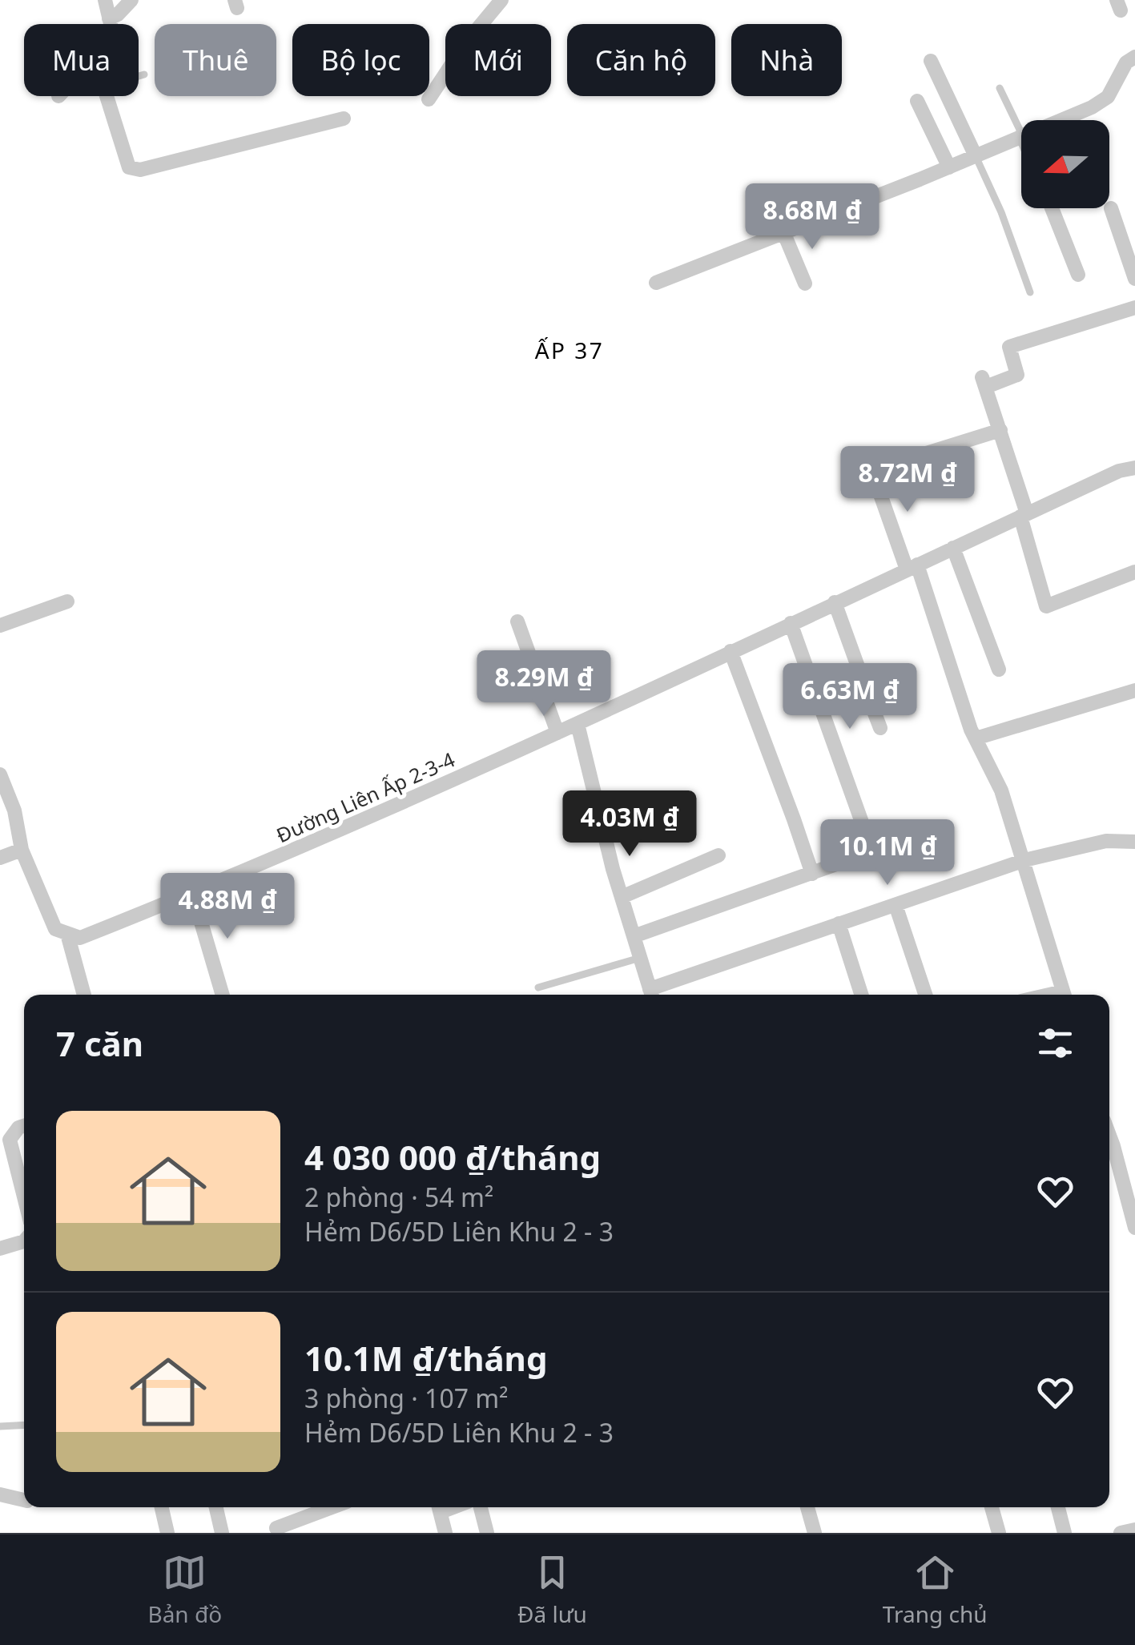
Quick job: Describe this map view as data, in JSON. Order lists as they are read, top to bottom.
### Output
{
  "streets": {
    "street": ["Đường Liên Ấp 2-3-4"]
  },
  "districts": ["ẤP 37"],
  "north": "left",
  "page": {
    "chip": [
      "Mua",
      "Thuê",
      "Bộ lọc",
      "Mới",
      "Căn hộ",
      "Nhà"
    ],
    "price": [
      "8.68M ₫",
      "8.72M ₫",
      "8.29M ₫",
      "6.63M ₫",
      "4.03M ₫",
      "10.1M ₫",
      "4.88M ₫"
    ],
    "heading": "7 căn",
    "list": [
      {
        "name": "4 030 000 ₫/tháng",
        "note": "2 phòng · 54 m² · Hẻm D6/5D Liên Khu 2 - 3"
      },
      {
        "name": "10.1M ₫/tháng",
        "note": "3 phòng · 107 m² · Hẻm D6/5D Liên Khu 2 - 3"
      }
    ],
    "tabs": ["Bản đồ", "Đã lưu", "Trang chủ"]
  }
}
